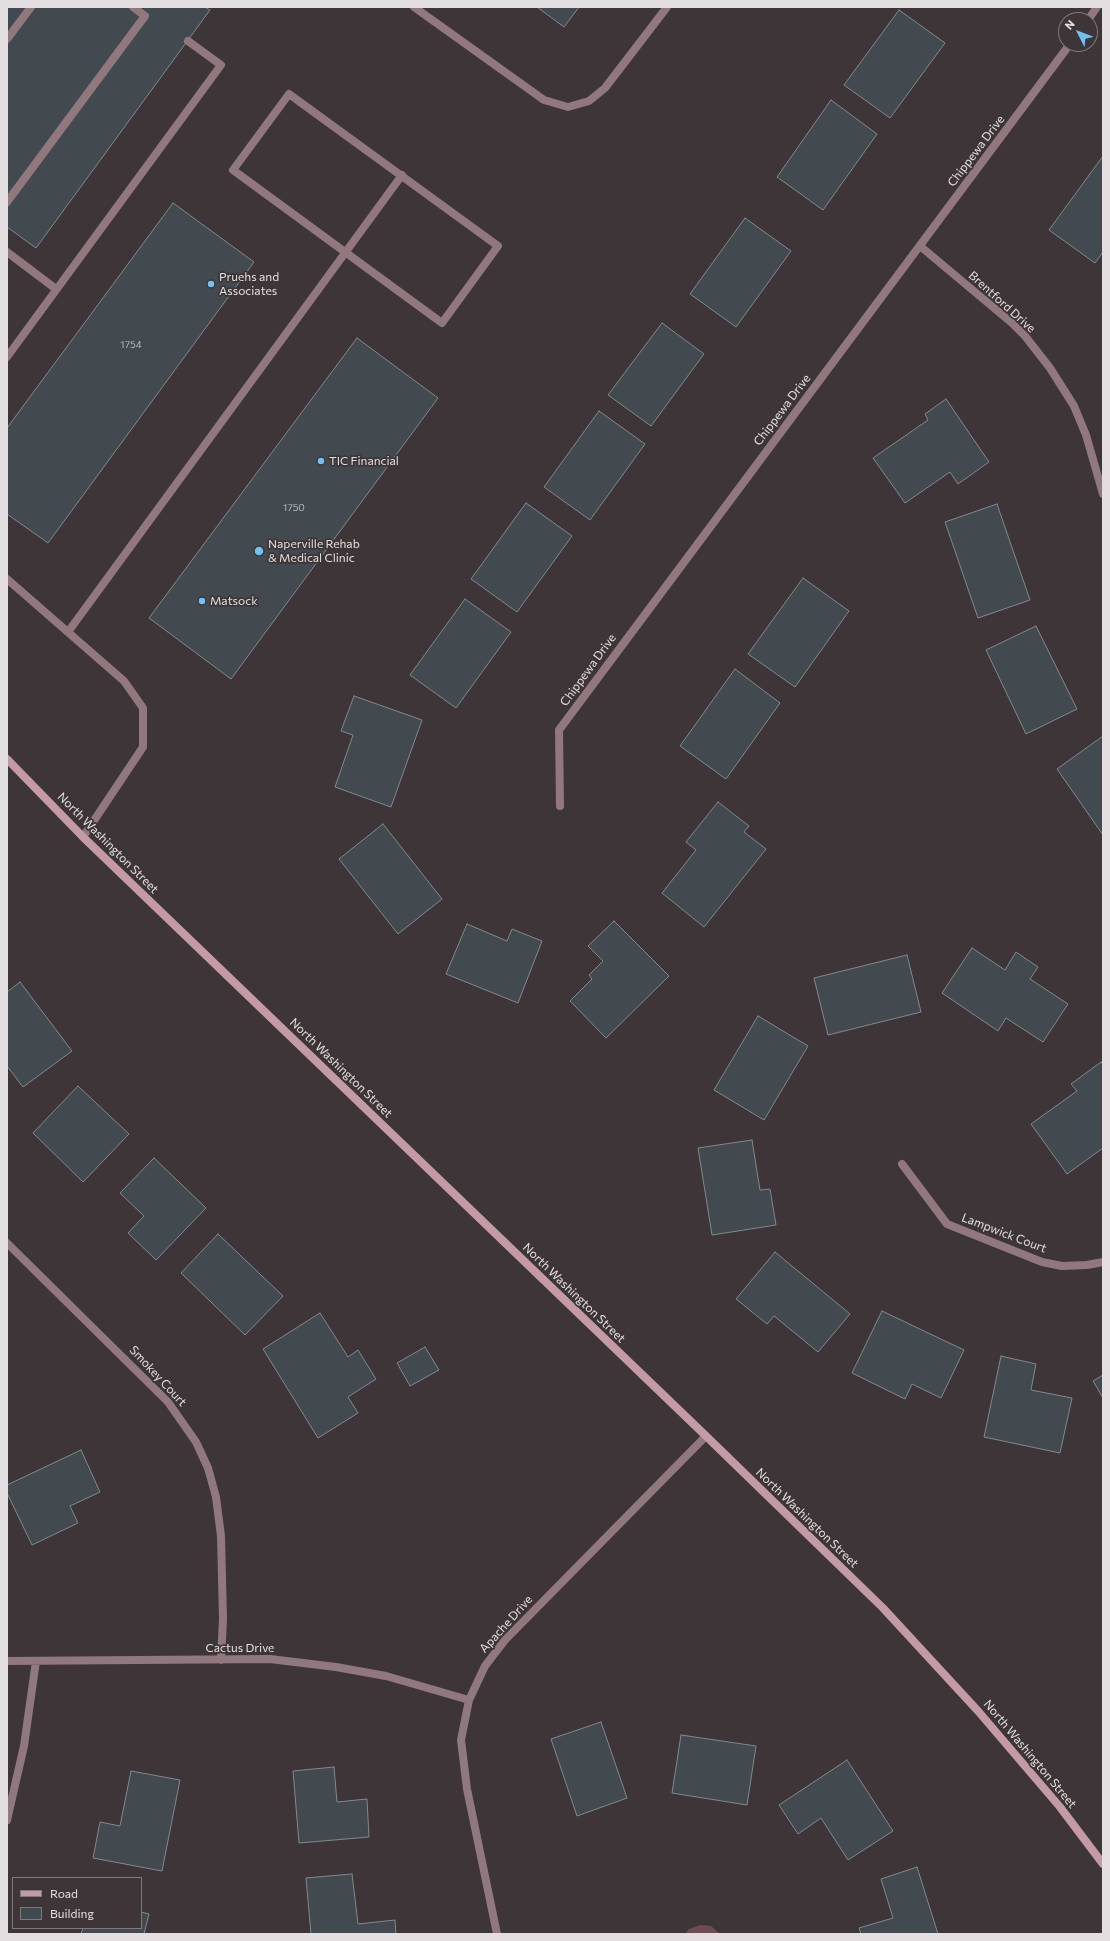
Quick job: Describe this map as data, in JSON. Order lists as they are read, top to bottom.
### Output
{
  "streets": {
    "main road": ["North Washington Street"],
    "street": [
      "Chippewa Drive",
      "Brentford Drive",
      "Lampwick Court",
      "Smokey Court",
      "Apache Drive",
      "Cactus Drive"
    ]
  },
  "crossings": [
    ["Chippewa Drive", "Brentford Drive"],
    ["North Washington Street", "Apache Drive"],
    ["Smokey Court", "Cactus Drive"],
    ["Apache Drive", "Cactus Drive"]
  ],
  "places": [
    "Pruehs and Associates",
    "TIC Financial",
    "Naperville Rehab & Medical Clinic",
    "Matsock"
  ],
  "house_numbers": ["1754", "1750"],
  "legend": ["Road", "Building"],
  "north": "top left"
}
